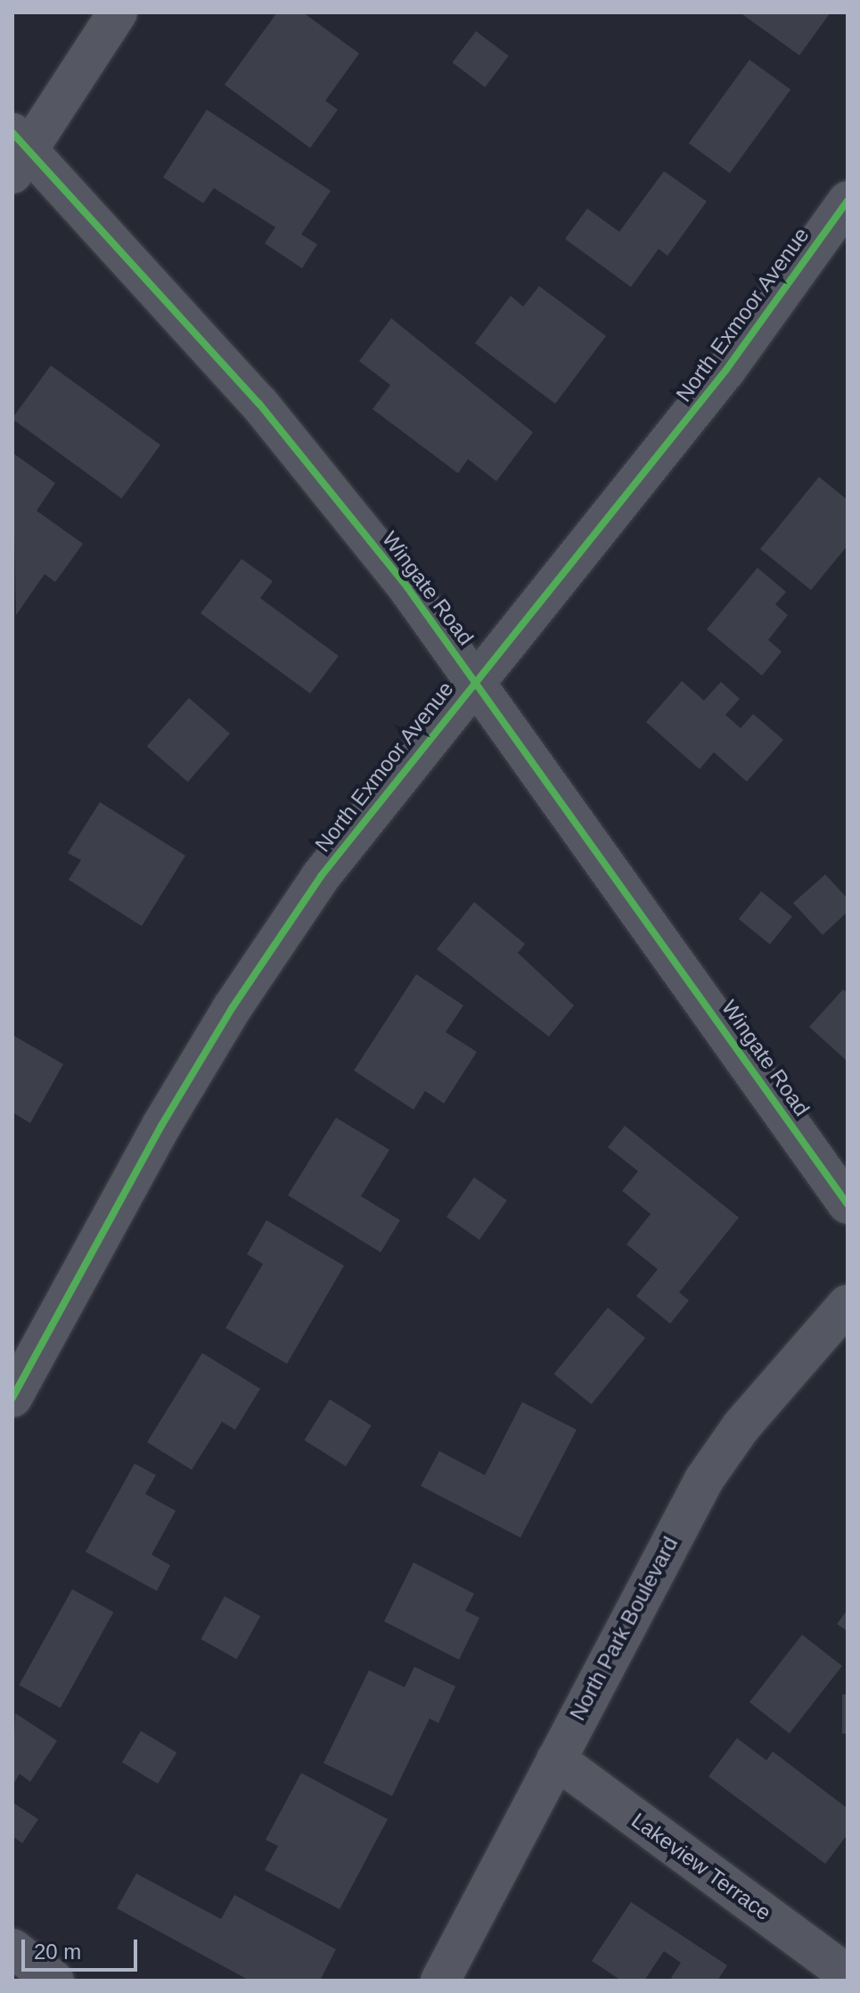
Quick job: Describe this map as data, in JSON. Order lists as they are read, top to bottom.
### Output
{
  "streets": {
    "street": [
      "North Exmoor Avenue",
      "Wingate Road",
      "North Park Boulevard",
      "Lakeview Terrace"
    ]
  },
  "crossings": [
    ["North Exmoor Avenue", "Wingate Road"],
    ["North Park Boulevard", "Lakeview Terrace"]
  ],
  "scale_bar": "20 m"
}
